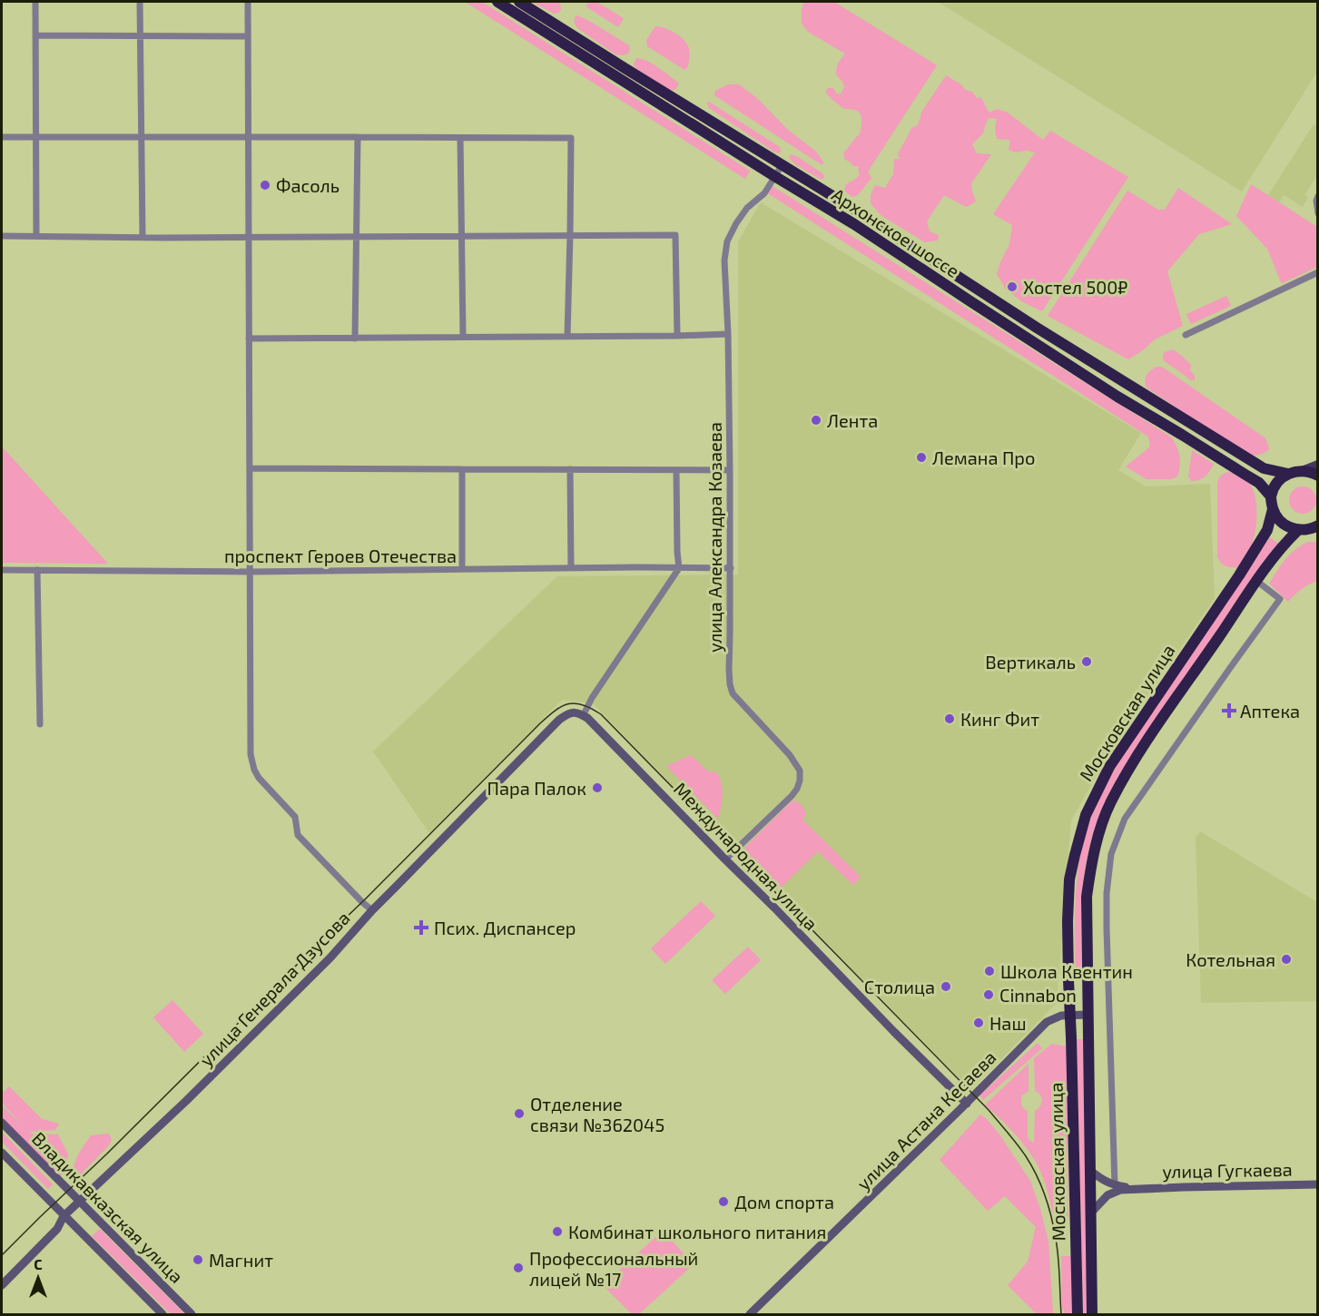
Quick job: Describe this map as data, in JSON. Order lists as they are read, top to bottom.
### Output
{
  "streets": {
    "highway": ["Архонское шоссе", "Московская улица"],
    "street": [
      "улица Александра Козаева",
      "проспект Героев Отечества",
      "Международная улица",
      "улица Генерала Дзусова",
      "улица Астана Кесаева",
      "улица Гугкаева",
      "Владикавказская улица"
    ]
  },
  "crossings": [
    ["Архонское шоссе", "улица Александра Козаева"],
    ["улица Александра Козаева", "проспект Героев Отечества"],
    ["улица Александра Козаева", "Международная улица"],
    ["Московская улица", "улица Астана Кесаева"],
    ["Московская улица", "улица Гугкаева"],
    ["Международная улица", "улица Генерала Дзусова"],
    ["Международная улица", "улица Астана Кесаева"],
    ["улица Генерала Дзусова", "Владикавказская улица"]
  ],
  "places": {
    "other": [
      "Фасоль",
      "Хостел 500₽",
      "Лента",
      "Лемана Про",
      "Вертикаль",
      "Кинг Фит",
      "Пара Палок",
      "Котельная",
      "Школа Квентин",
      "Столица",
      "Cinnabon",
      "Наш",
      "Отделение связи №362045",
      "Дом спорта",
      "Комбинат школьного питания",
      "Магнит",
      "Профессиональный лицей №17"
    ],
    "health": ["Аптека", "Псих. Диспансер"]
  },
  "north": "top"
}
